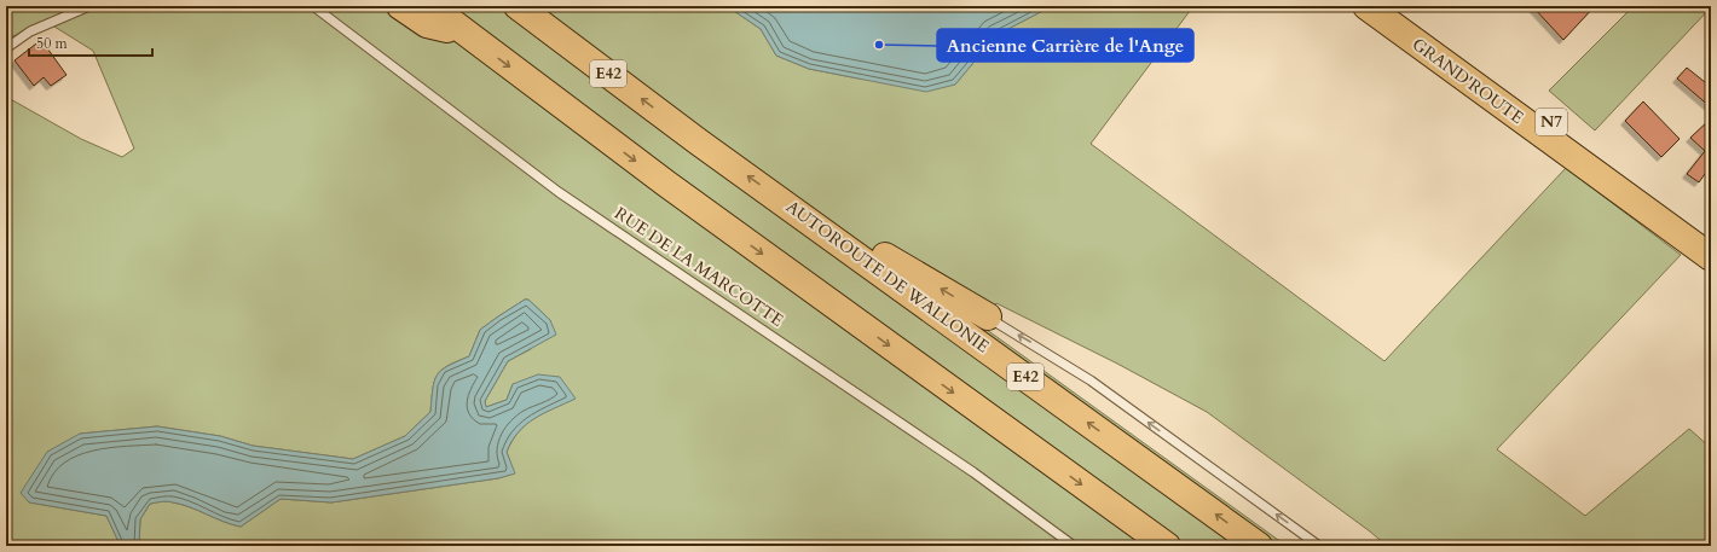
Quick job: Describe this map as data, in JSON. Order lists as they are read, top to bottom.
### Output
{
  "streets": {
    "main road": [
      "E42",
      "GRAND'ROUTE",
      "N7",
      "AUTOROUTE DE WALLONIE"
    ],
    "lane": ["RUE DE LA MARCOTTE"]
  },
  "places": ["Ancienne Carrière de l'Ange"],
  "scale_bar": "50 m"
}
